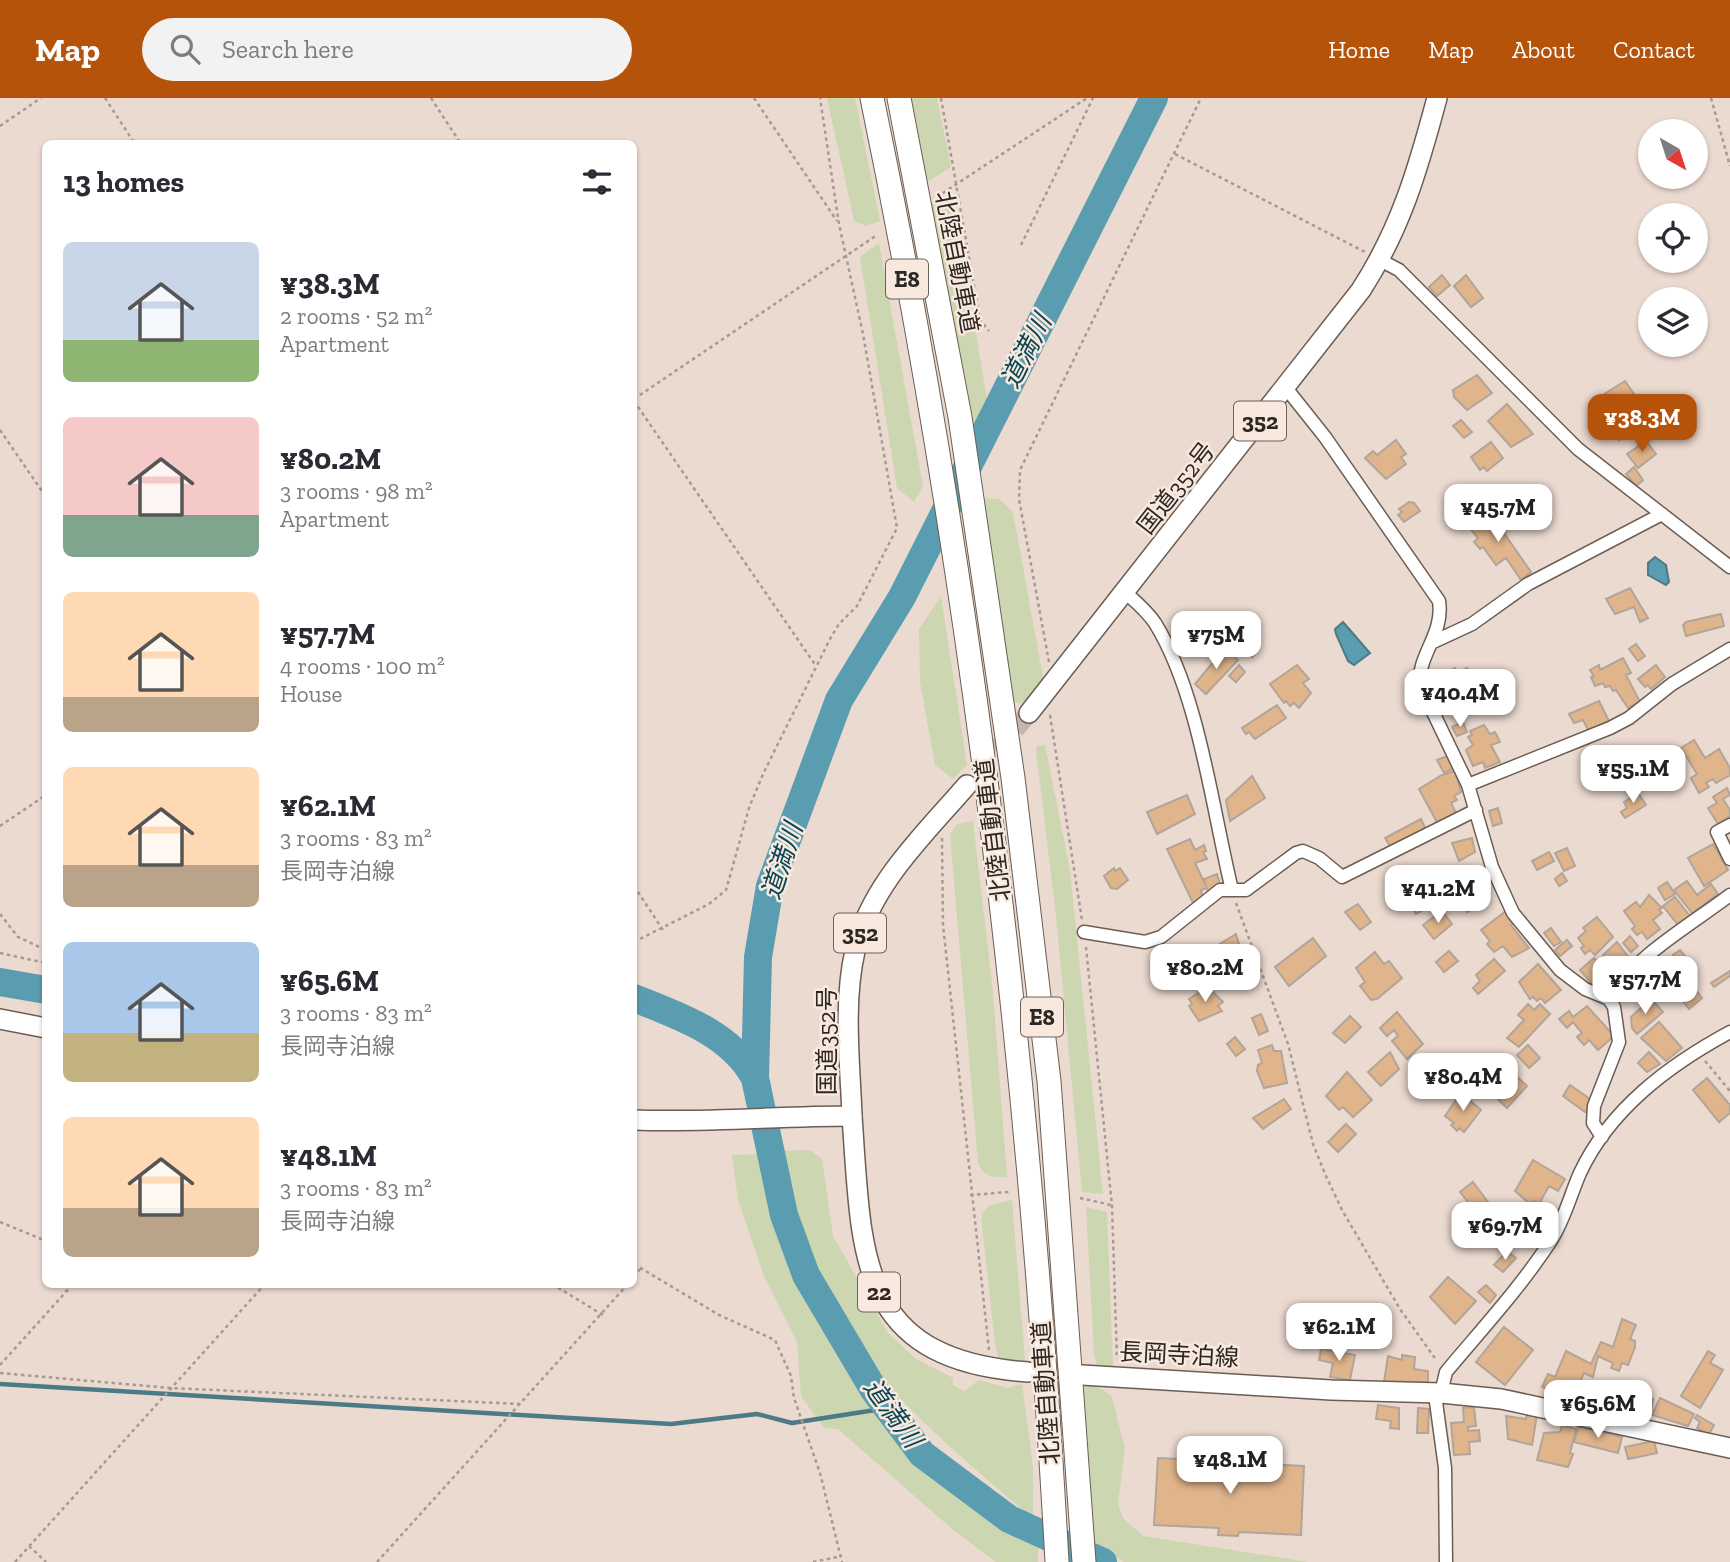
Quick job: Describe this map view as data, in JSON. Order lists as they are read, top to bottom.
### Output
{
  "streets": {
    "highway": ["北陸自動車道", "E8"],
    "main road": [
      "352",
      "国道352号",
      "22",
      "長岡寺泊線"
    ]
  },
  "crossings": [
    ["国道352号", "22"]
  ],
  "water": ["道満川"],
  "north": "bottom right",
  "page": {
    "header": "Map",
    "search": "Search here",
    "nav": [
      "Home",
      "Map",
      "About",
      "Contact"
    ],
    "heading": "13 homes",
    "list": [
      {
        "name": "¥38.3M",
        "note": "2 rooms · 52 m² · Apartment"
      },
      {
        "name": "¥80.2M",
        "note": "3 rooms · 98 m² · Apartment"
      },
      {
        "name": "¥57.7M",
        "note": "4 rooms · 100 m² · House"
      },
      {
        "name": "¥62.1M",
        "note": "3 rooms · 83 m² · 長岡寺泊線"
      },
      {
        "name": "¥65.6M",
        "note": "3 rooms · 83 m² · 長岡寺泊線"
      },
      {
        "name": "¥48.1M",
        "note": "3 rooms · 83 m² · 長岡寺泊線"
      }
    ],
    "price": [
      "¥38.3M",
      "¥45.7M",
      "¥75M",
      "¥40.4M",
      "¥55.1M",
      "¥41.2M",
      "¥80.2M",
      "¥57.7M",
      "¥80.4M",
      "¥69.7M",
      "¥62.1M",
      "¥65.6M",
      "¥48.1M"
    ]
  }
}
